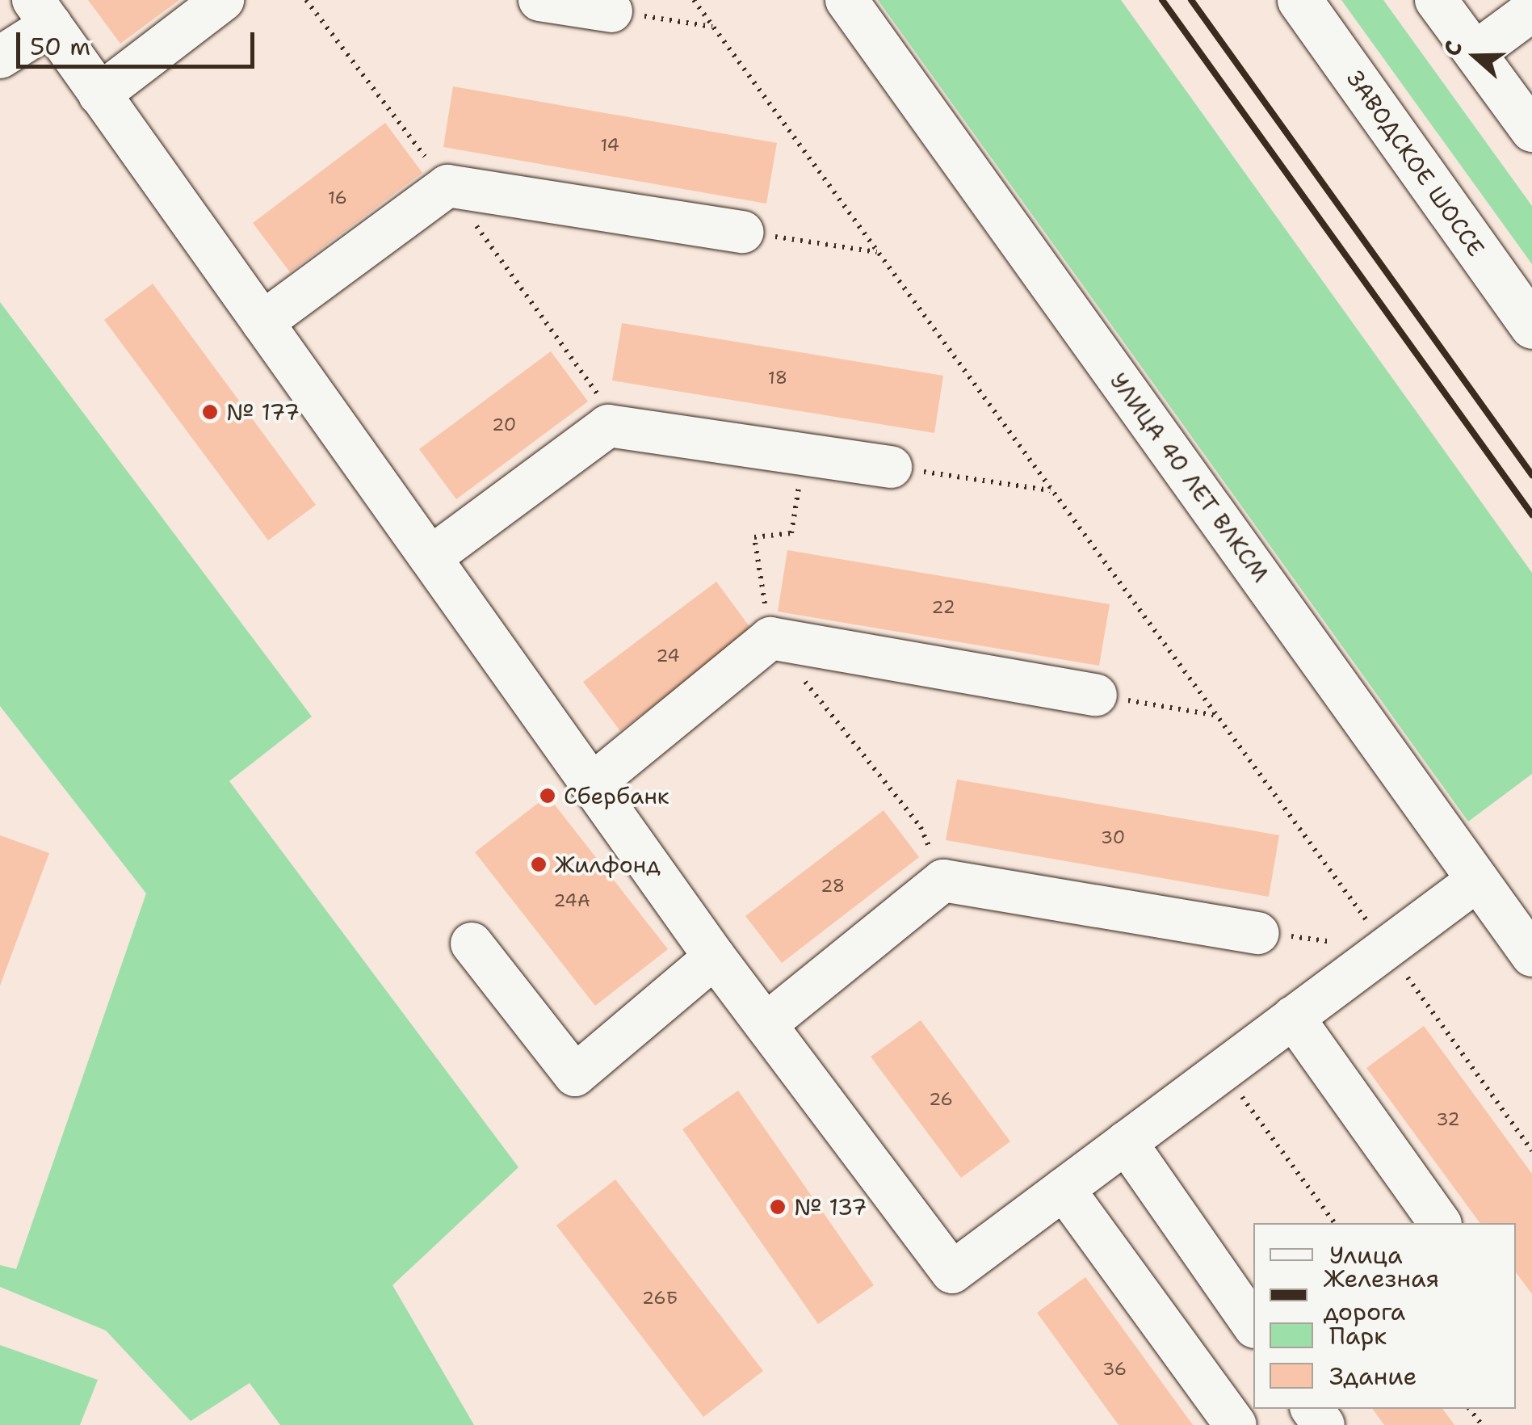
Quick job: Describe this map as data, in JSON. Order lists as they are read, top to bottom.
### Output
{
  "streets": {
    "main road": ["ЗАВОДСКОЕ ШОССЕ"],
    "street": ["УЛИЦА 40 ЛЕТ ВЛКСМ"]
  },
  "places": [
    "№ 177",
    "Сбербанк",
    "Жилфонд",
    "№ 137"
  ],
  "house_numbers": [
    "14",
    "16",
    "18",
    "20",
    "22",
    "24",
    "30",
    "28",
    "24А",
    "26",
    "32",
    "26Б",
    "36"
  ],
  "legend": [
    "Улица",
    "Железная дорога",
    "Парк",
    "Здание"
  ],
  "scale_bar": "50 m",
  "north": "left"
}
